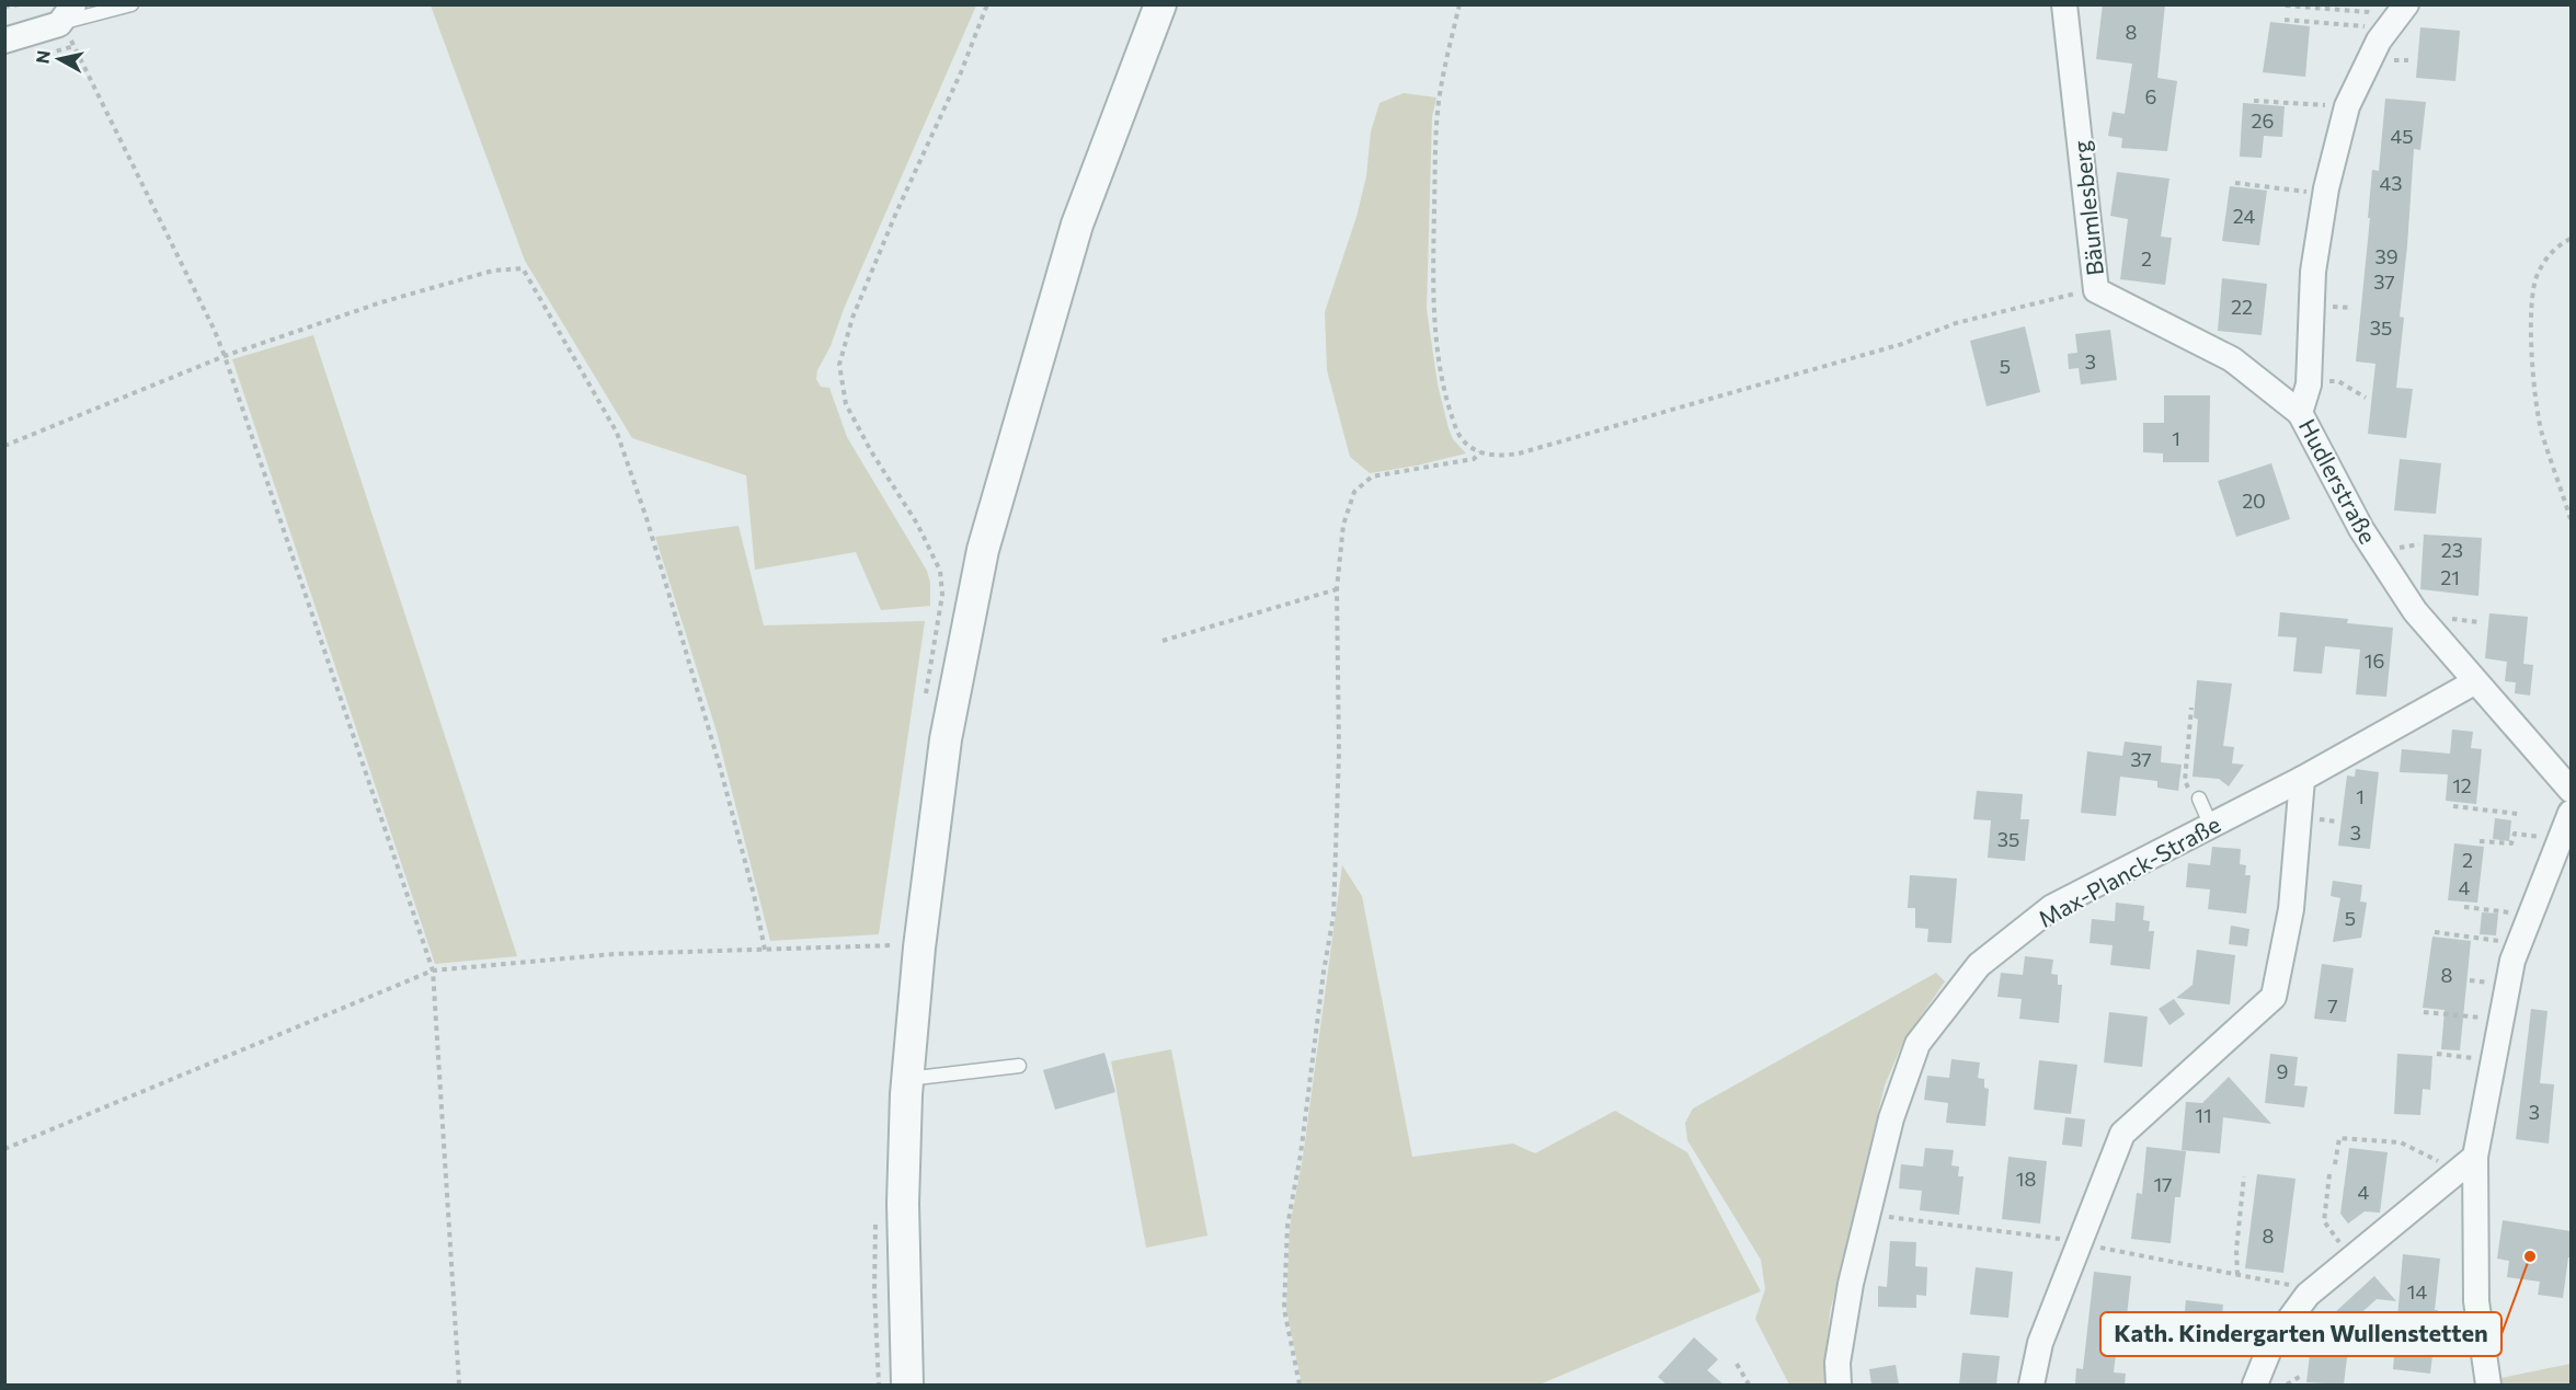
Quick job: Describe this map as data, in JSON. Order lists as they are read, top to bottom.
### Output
{
  "streets": {
    "street": ["Bäumlesberg", "Hudlerstraße", "Max-Planck-Straße"]
  },
  "crossings": [
    ["Bäumlesberg", "Hudlerstraße"],
    ["Hudlerstraße", "Max-Planck-Straße"]
  ],
  "places": ["Kath. Kindergarten Wullenstetten"],
  "house_numbers": [
    "8",
    "6",
    "26",
    "45",
    "43",
    "24",
    "39",
    "2",
    "37",
    "22",
    "35",
    "3",
    "5",
    "1",
    "20",
    "23",
    "21",
    "16",
    "37",
    "12",
    "1",
    "3",
    "35",
    "2",
    "4",
    "5",
    "8",
    "7",
    "9",
    "3",
    "11",
    "18",
    "17",
    "4",
    "8",
    "14"
  ],
  "north": "left"
}
